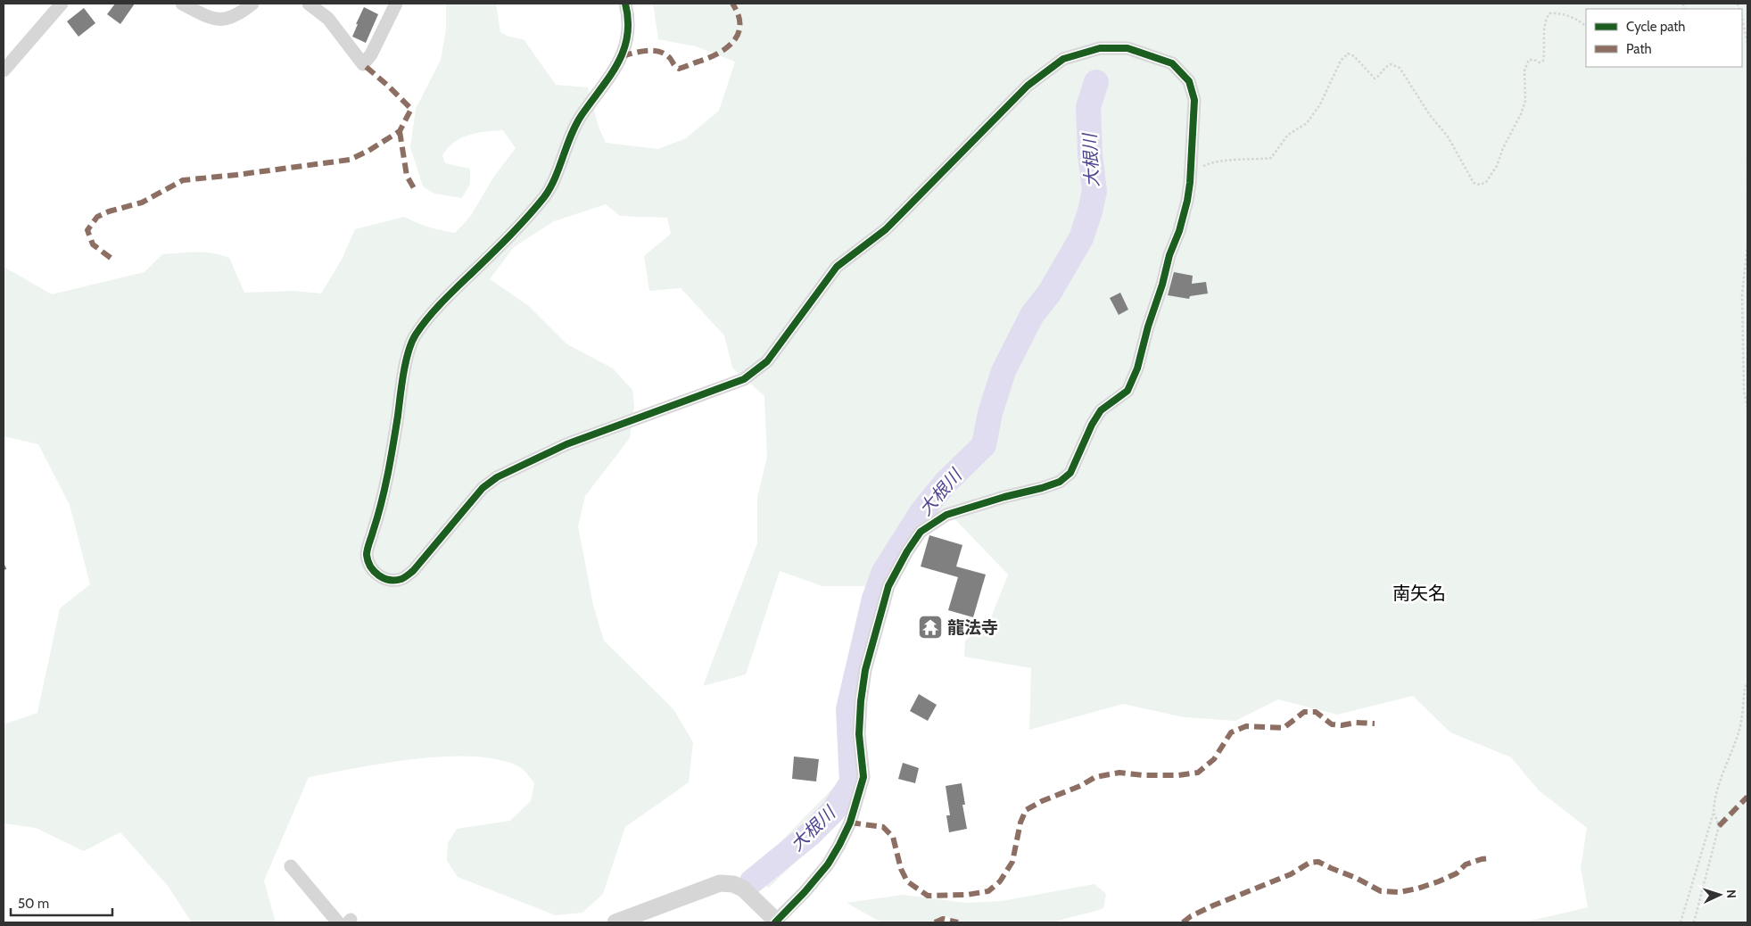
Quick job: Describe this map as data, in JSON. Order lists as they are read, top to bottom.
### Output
{
  "districts": ["南矢名"],
  "water": ["大根川"],
  "places": {
    "temple": ["龍法寺"]
  },
  "legend": ["Cycle path", "Path"],
  "scale_bar": "50 m",
  "north": "right"
}
